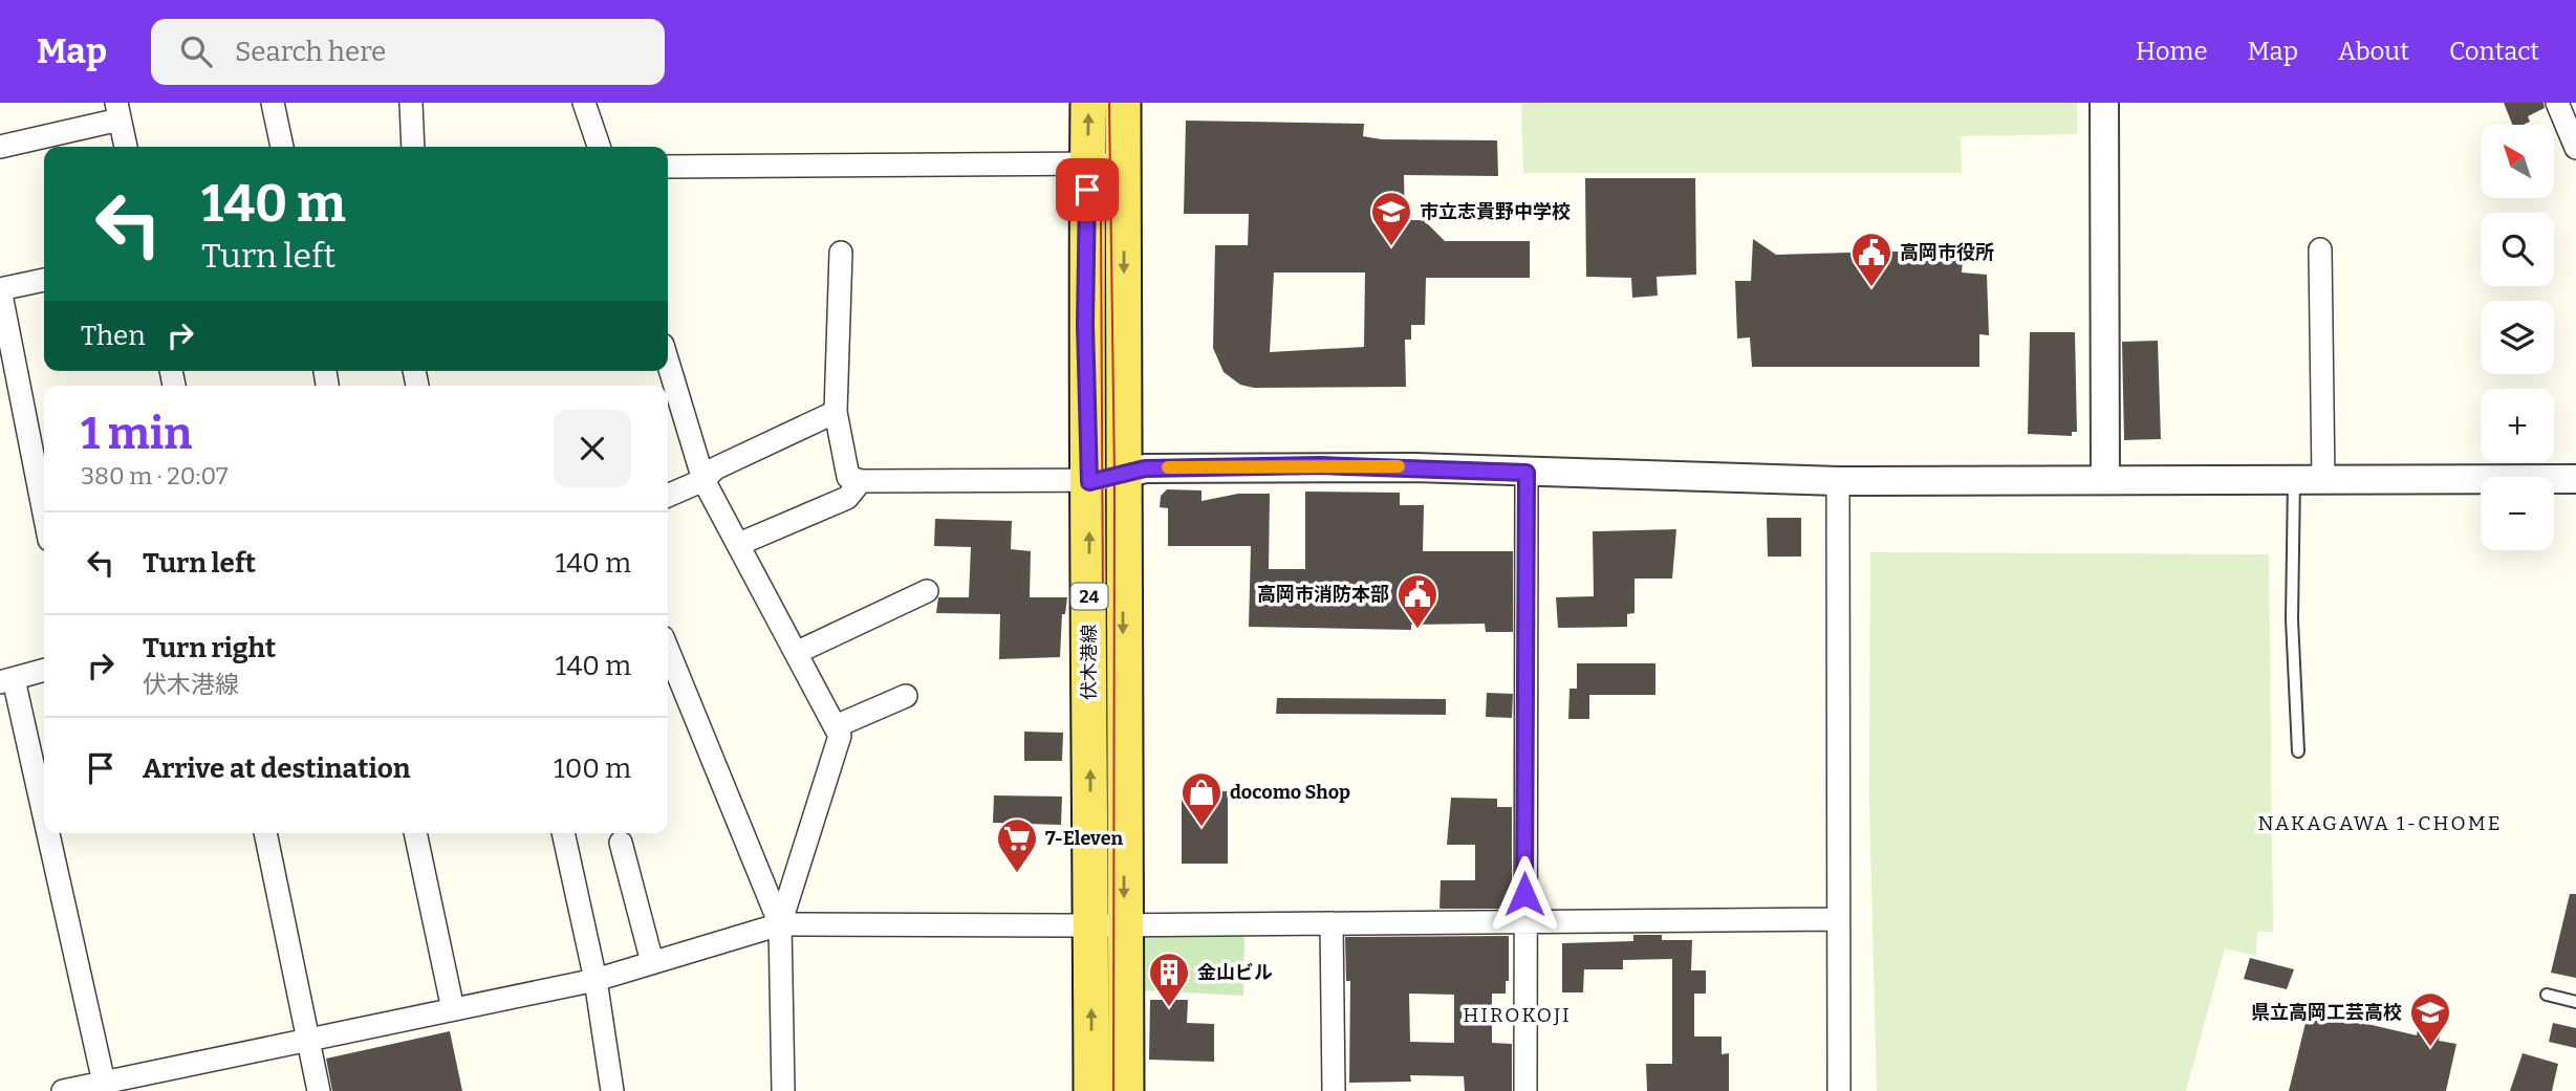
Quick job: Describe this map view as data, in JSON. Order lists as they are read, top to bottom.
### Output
{
  "streets": {
    "main road": ["24", "伏木港線"]
  },
  "districts": ["NAKAGAWA 1-CHOME", "HIROKOJI"],
  "places": {
    "school or university": ["市立志貴野中学校", "県立高岡工芸高校"],
    "public building": ["高岡市役所", "高岡市消防本部"],
    "shop": ["docomo Shop"],
    "supermarket": ["7-Eleven"],
    "building": ["金山ビル"]
  },
  "north": "top left",
  "page": {
    "header": "Map",
    "search": "Search here",
    "nav": [
      "Home",
      "Map",
      "About",
      "Contact"
    ],
    "map_buttons": ["+", "−"],
    "turn": ["140 m", "Turn left"],
    "then": "Then",
    "heading": ["1 min", "380 m · 20:07"],
    "list": [
      {
        "name": "Turn left",
        "value": "140 m"
      },
      {
        "name": "Turn right",
        "note": "伏木港線",
        "value": "140 m"
      },
      {
        "name": "Arrive at destination",
        "value": "100 m"
      }
    ]
  }
}
